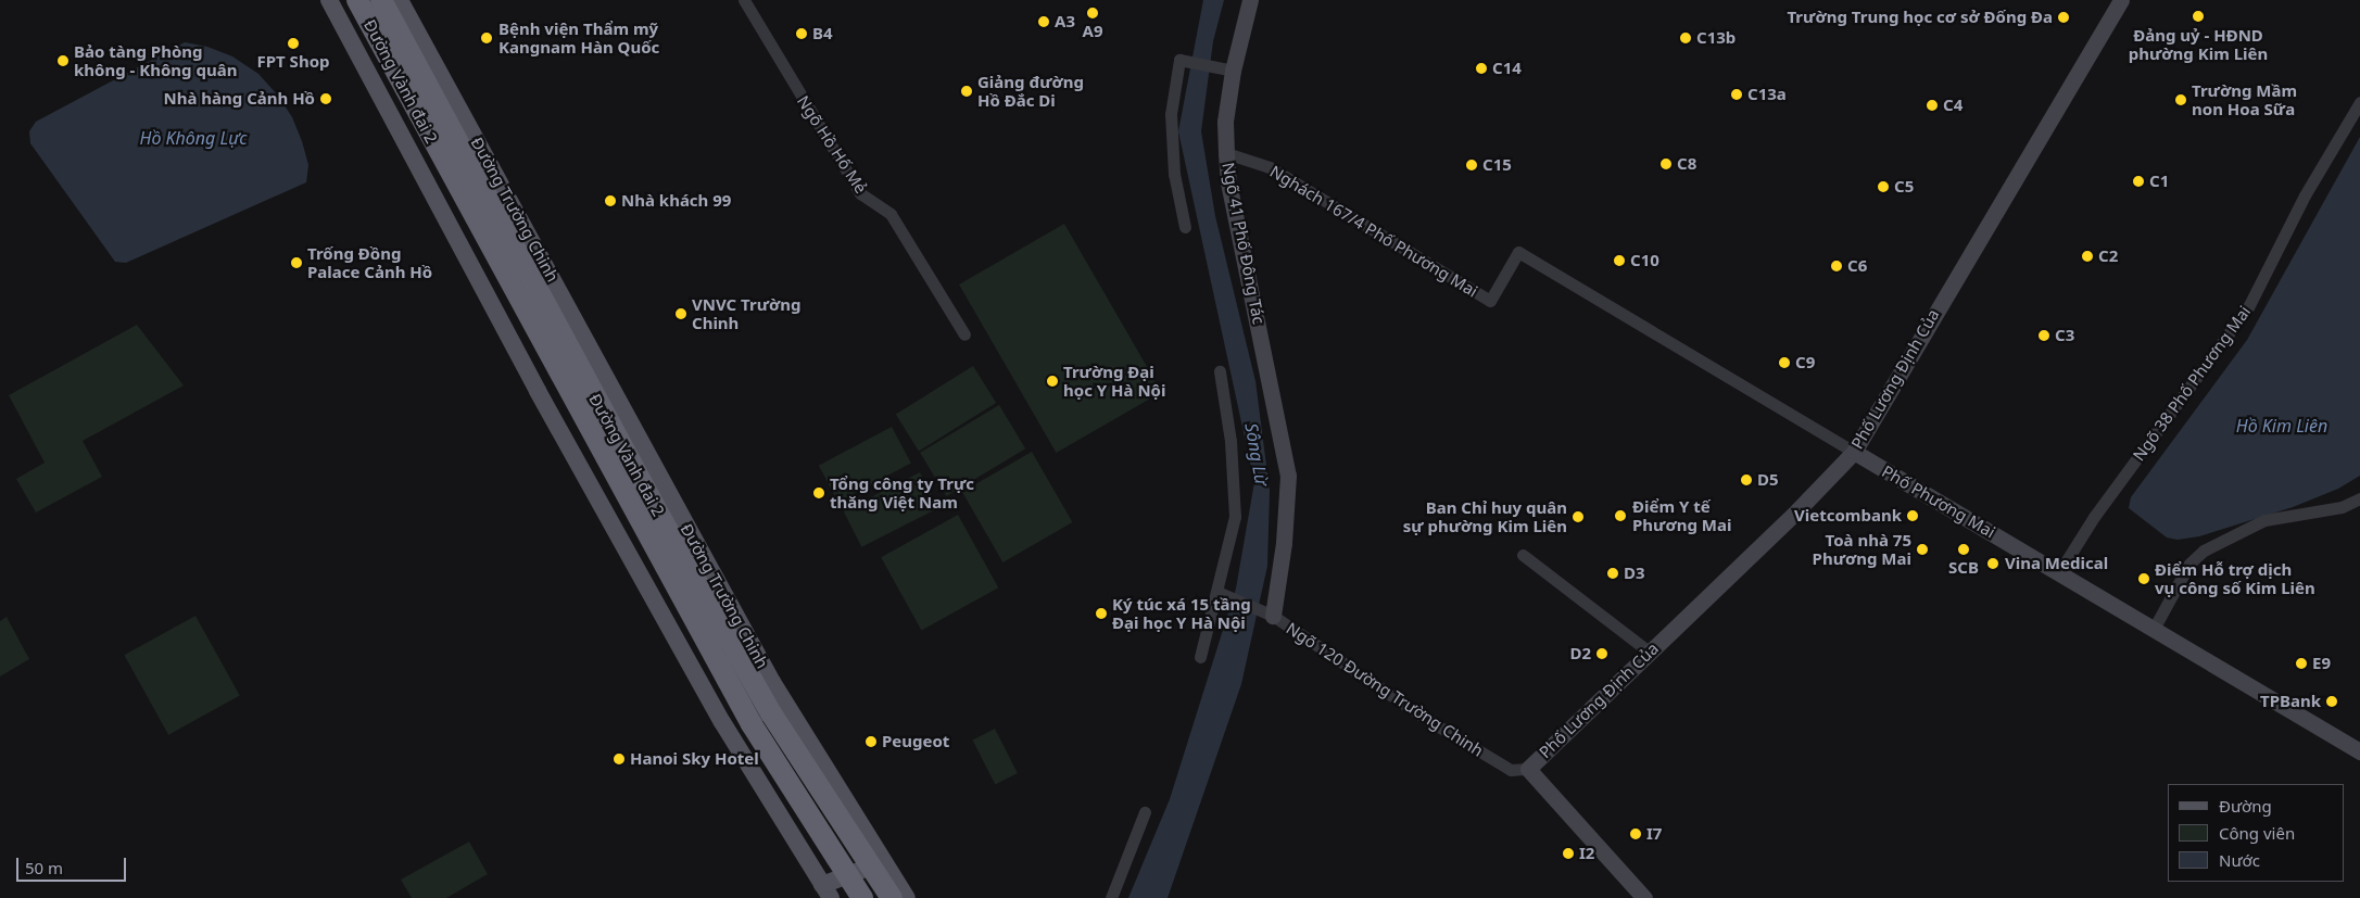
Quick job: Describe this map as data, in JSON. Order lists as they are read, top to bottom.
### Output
{
  "streets": {
    "highway": ["Đường Vành đai 2"],
    "main road": ["Đường Trường Chinh"],
    "street": [
      "Ngõ Hồ Hố Mẻ",
      "Nghách 167/4 Phố Phương Mai",
      "Ngõ 41 Phố Đông Tác",
      "Phố Lương Định Của",
      "Ngõ 38 Phố Phương Mai",
      "Phố Phương Mai",
      "Ngõ 120 Đường Trường Chinh"
    ]
  },
  "crossings": [
    ["Nghách 167/4 Phố Phương Mai", "Ngõ 41 Phố Đông Tác"],
    ["Nghách 167/4 Phố Phương Mai", "Phố Phương Mai"],
    ["Ngõ 41 Phố Đông Tác", "Ngõ 120 Đường Trường Chinh"],
    ["Phố Lương Định Của", "Phố Phương Mai"],
    ["Phố Lương Định Của", "Ngõ 120 Đường Trường Chinh"],
    ["Ngõ 38 Phố Phương Mai", "Phố Phương Mai"]
  ],
  "water": ["Hồ Không Lực", "Hồ Kim Liên", "Sông Lừ"],
  "places": [
    "A9",
    "Đảng uỷ - HĐND phường Kim Liên",
    "Trường Trung học cơ sở Đống Đa",
    "A3",
    "B4",
    "Bệnh viện Thẩm mỹ Kangnam Hàn Quốc",
    "C13b",
    "FPT Shop",
    "Bảo tàng Phòng không - Không quân",
    "C14",
    "Giảng đường Hồ Đắc Di",
    "C13a",
    "Nhà hàng Cảnh Hồ",
    "Trường Mầm non Hoa Sữa",
    "C4",
    "C8",
    "C15",
    "C1",
    "C5",
    "Nhà khách 99",
    "C2",
    "C10",
    "Trống Đồng Palace Cảnh Hồ",
    "C6",
    "VNVC Trường Chinh",
    "C3",
    "C9",
    "Trường Đại học Y Hà Nội",
    "D5",
    "Tổng công ty Trực thăng Việt Nam",
    "Điểm Y tế Phương Mai",
    "Vietcombank",
    "Ban Chỉ huy quân sự phường Kim Liên",
    "Toà nhà 75 Phương Mai",
    "SCB",
    "Vina Medical",
    "D3",
    "Điểm Hỗ trợ dịch vụ công số Kim Liên",
    "Ký túc xá 15 tầng Đại học Y Hà Nội",
    "D2",
    "E9",
    "TPBank",
    "Peugeot",
    "Hanoi Sky Hotel",
    "I7",
    "I2"
  ],
  "legend": ["Đường", "Công viên", "Nước"],
  "scale_bar": "50 m"
}
